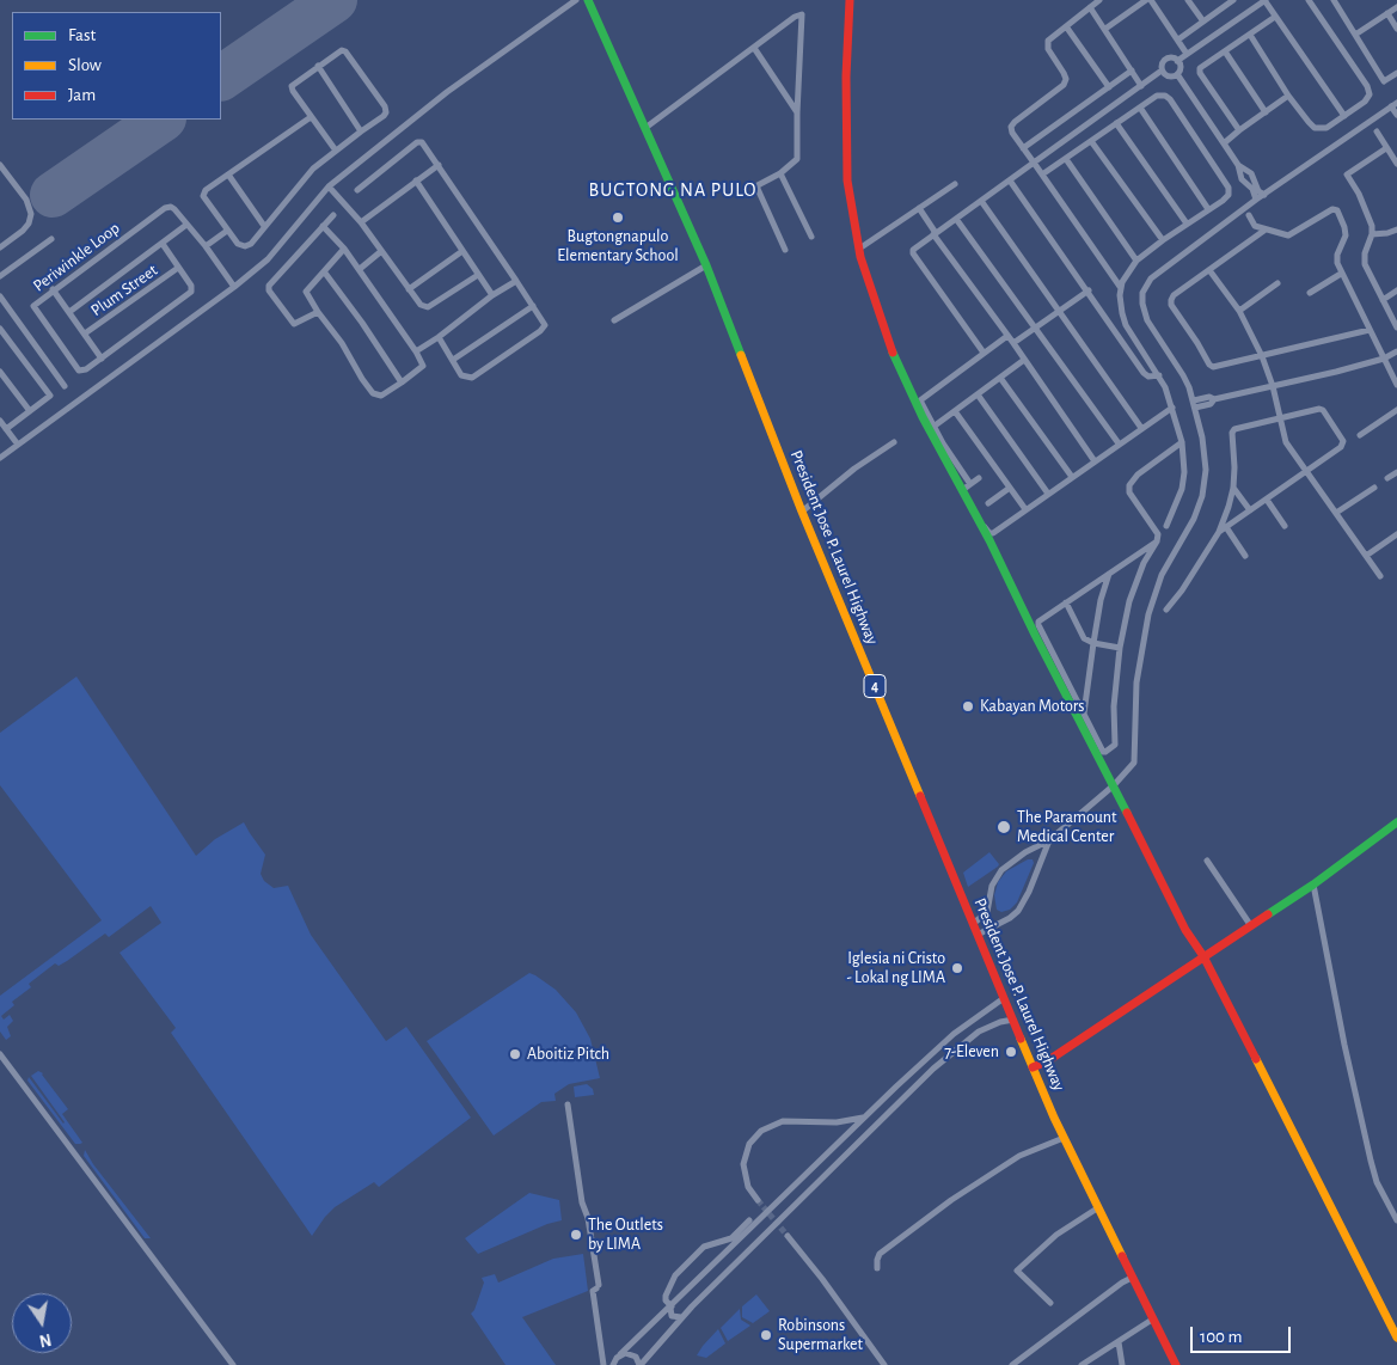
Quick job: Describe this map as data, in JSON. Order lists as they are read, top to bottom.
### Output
{
  "streets": {
    "main road": ["President Jose P. Laurel Highway", "4"],
    "street": ["Periwinkle Loop", "Plum Street"]
  },
  "crossings": [
    ["Periwinkle Loop", "Plum Street"]
  ],
  "districts": ["BUGTONG NA PULO"],
  "places": [
    "Bugtongnapulo Elementary School",
    "Kabayan Motors",
    "The Paramount Medical Center",
    "Iglesia ni Cristo - Lokal ng LIMA",
    "7-Eleven",
    "Aboitiz Pitch",
    "The Outlets by LIMA",
    "Robinsons Supermarket"
  ],
  "legend": ["Fast", "Slow", "Jam"],
  "scale_bar": "100 m",
  "north": "bottom"
}
